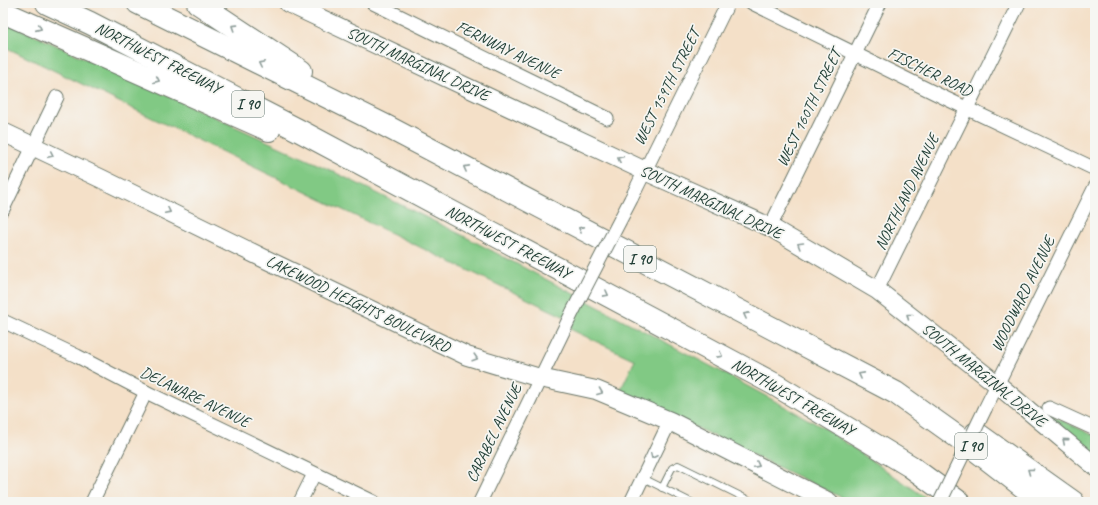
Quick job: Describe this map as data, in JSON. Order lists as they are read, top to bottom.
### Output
{
  "streets": {
    "highway": ["NORTHWEST FREEWAY", "I 90"],
    "main road": ["SOUTH MARGINAL DRIVE", "LAKEWOOD HEIGHTS BOULEVARD"],
    "street": [
      "FERNWAY AVENUE",
      "FISCHER ROAD",
      "WEST 159TH STREET",
      "WEST 160TH STREET",
      "NORTHLAND AVENUE",
      "WOODWARD AVENUE",
      "DELAWARE AVENUE",
      "CARABEL AVENUE"
    ]
  },
  "crossings": [
    ["SOUTH MARGINAL DRIVE", "WEST 159TH STREET"],
    ["SOUTH MARGINAL DRIVE", "WEST 160TH STREET"],
    ["SOUTH MARGINAL DRIVE", "NORTHLAND AVENUE"],
    ["SOUTH MARGINAL DRIVE", "WOODWARD AVENUE"],
    ["FISCHER ROAD", "WEST 160TH STREET"],
    ["FISCHER ROAD", "NORTHLAND AVENUE"],
    ["WEST 159TH STREET", "LAKEWOOD HEIGHTS BOULEVARD"],
    ["WEST 159TH STREET", "CARABEL AVENUE"],
    ["LAKEWOOD HEIGHTS BOULEVARD", "CARABEL AVENUE"]
  ],
  "one_way": ["SOUTH MARGINAL DRIVE", "LAKEWOOD HEIGHTS BOULEVARD"]
}
